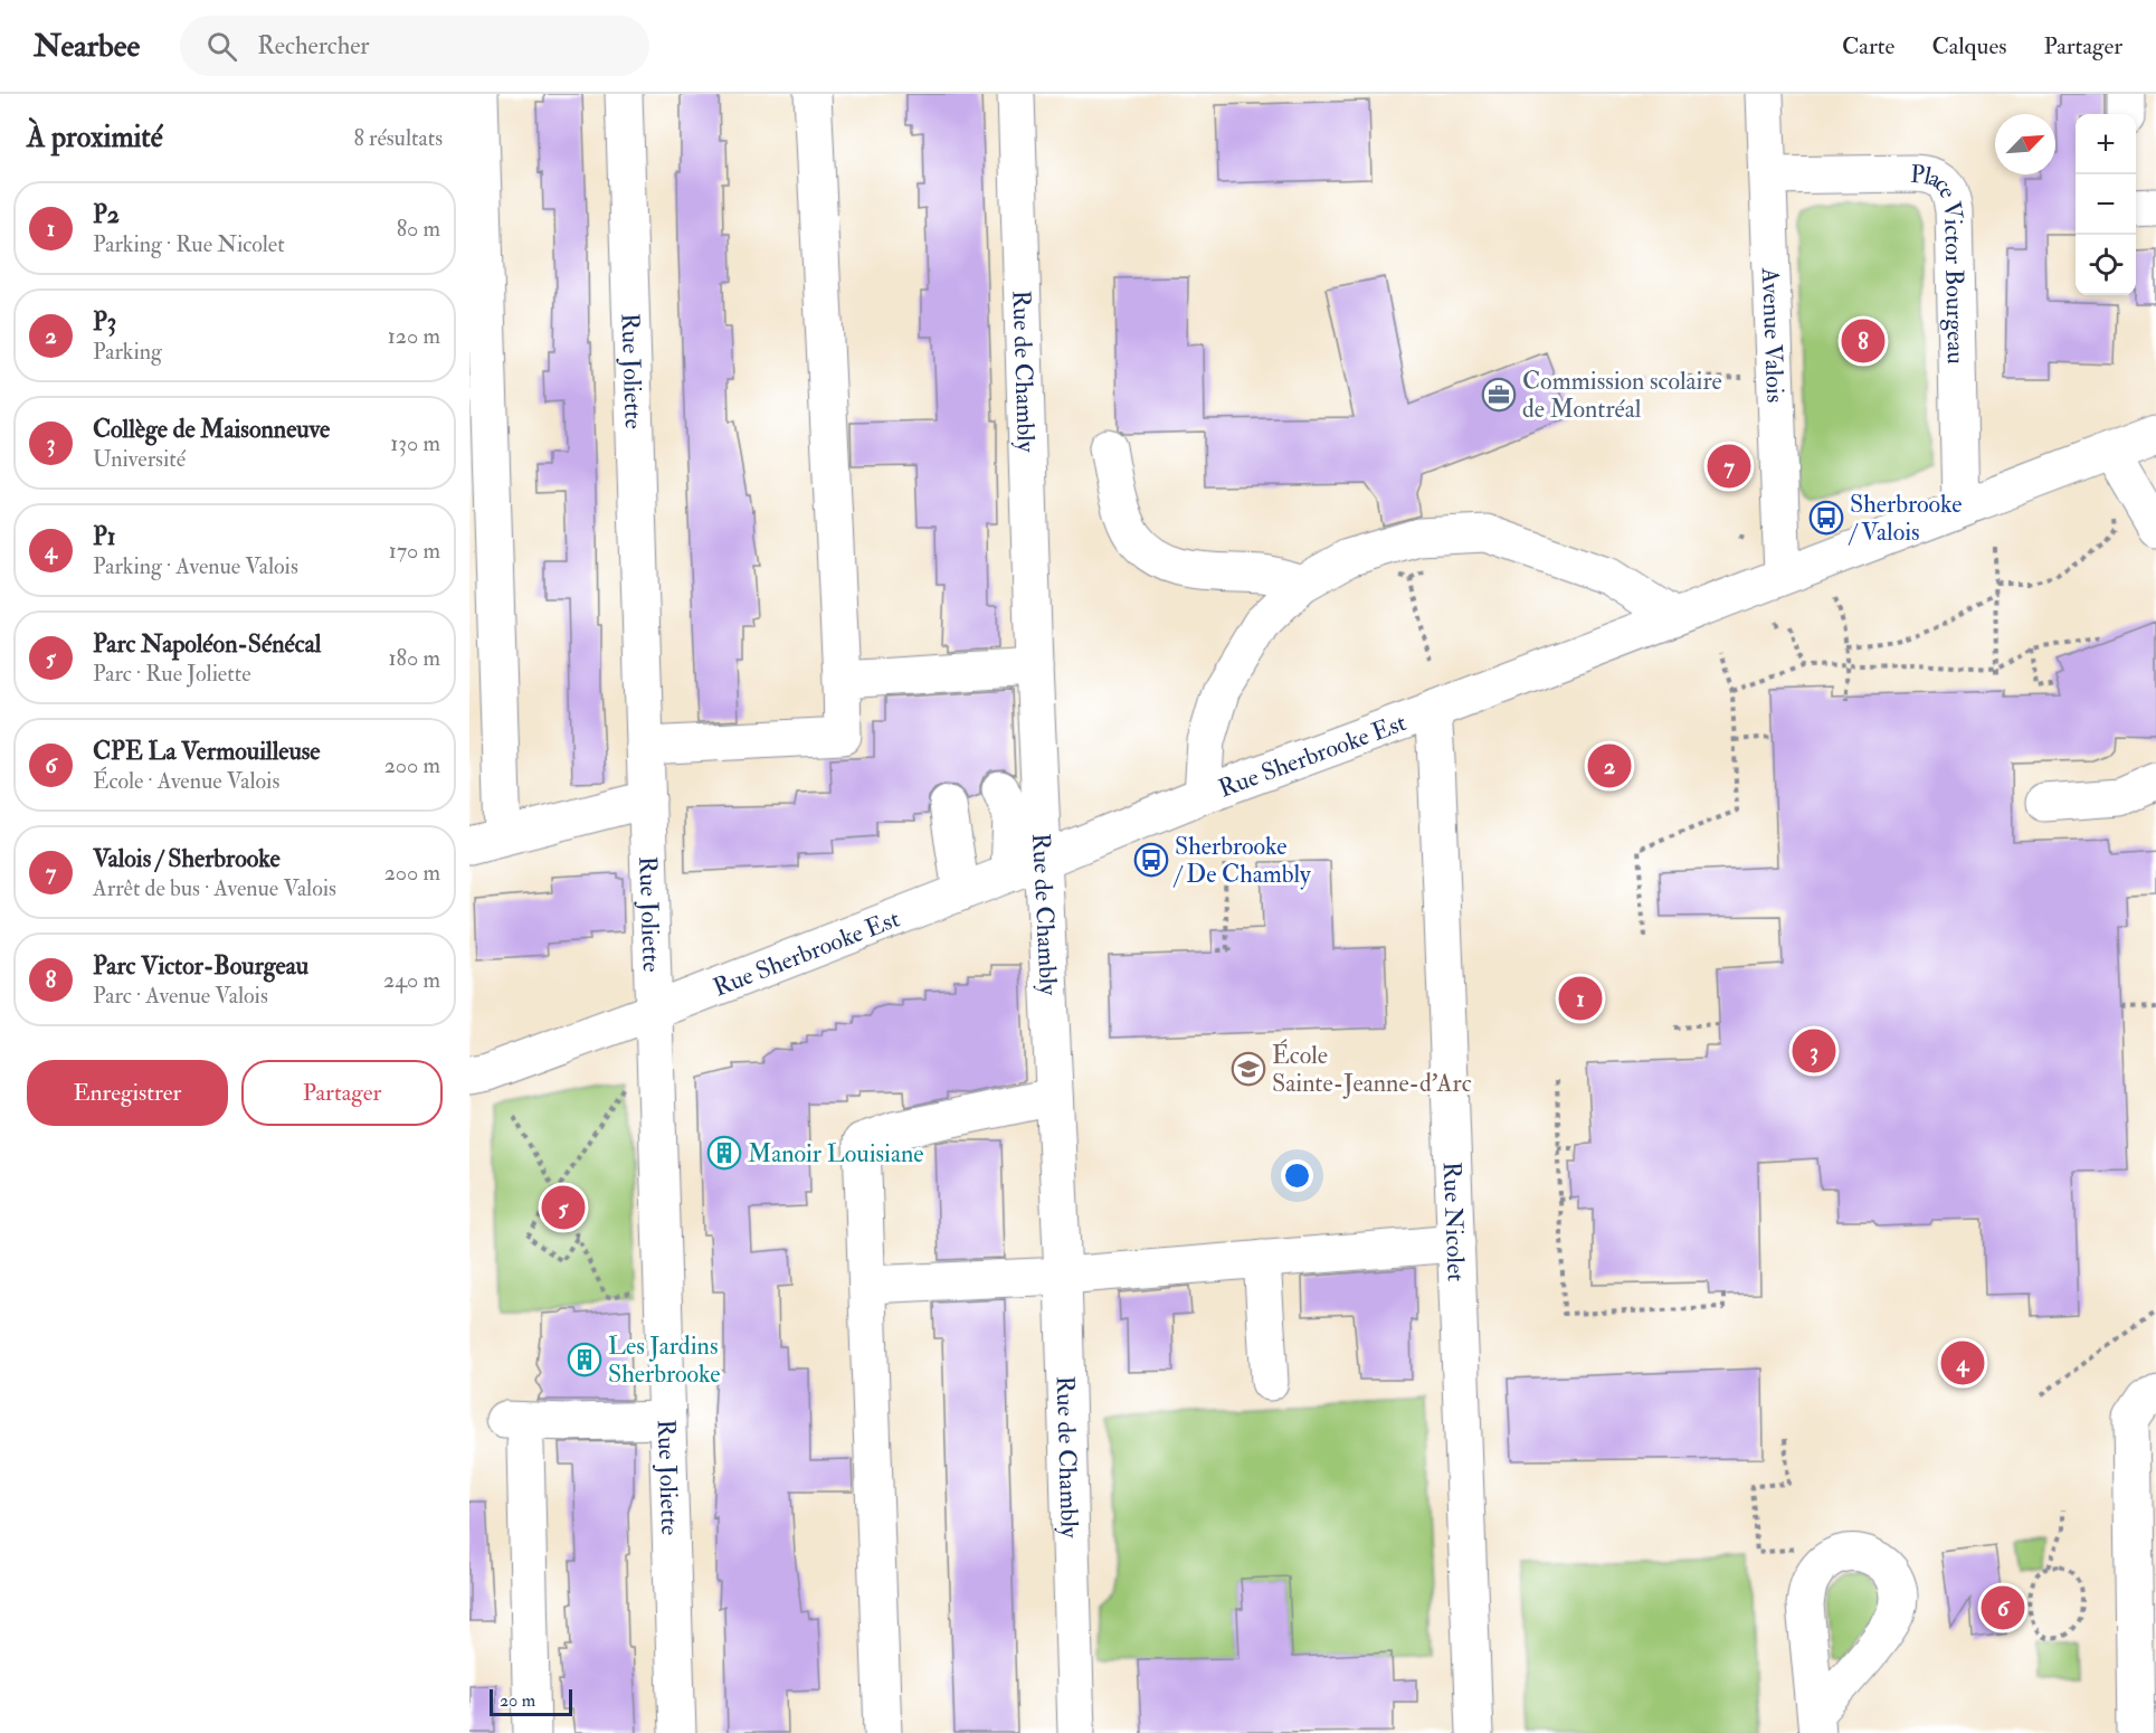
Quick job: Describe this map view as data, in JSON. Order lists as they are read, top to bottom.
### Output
{
  "streets": {
    "street": [
      "Place Victor Bourgeau",
      "Avenue Valois",
      "Rue Joliette",
      "Rue de Chambly",
      "Rue Sherbrooke Est",
      "Rue Nicolet"
    ]
  },
  "crossings": [
    ["Place Victor Bourgeau", "Avenue Valois"],
    ["Place Victor Bourgeau", "Rue Sherbrooke Est"],
    ["Avenue Valois", "Rue Sherbrooke Est"],
    ["Rue Joliette", "Rue Sherbrooke Est"],
    ["Rue de Chambly", "Rue Sherbrooke Est"],
    ["Rue Sherbrooke Est", "Rue Nicolet"]
  ],
  "places": {
    "office": ["Commission scolaire de Montréal"],
    "bus stop": ["Sherbrooke / Valois", "Sherbrooke / De Chambly"],
    "school or university": ["École Sainte-Jeanne-d'Arc"],
    "building": ["Manoir Louisiane", "Les Jardins Sherbrooke"]
  },
  "scale_bar": "20 m",
  "north": "top right",
  "page": {
    "header": "Nearbee",
    "search": "Rechercher",
    "nav": ["Carte", "Calques", "Partager"],
    "heading": ["À proximité", "8 résultats"],
    "map_buttons": ["+", "−"],
    "list": [
      {
        "mark": "1",
        "name": "P2",
        "note": "Parking · Rue Nicolet",
        "value": "80 m"
      },
      {
        "mark": "2",
        "name": "P3",
        "note": "Parking",
        "value": "120 m"
      },
      {
        "mark": "3",
        "name": "Collège de Maisonneuve",
        "note": "Université",
        "value": "130 m"
      },
      {
        "mark": "4",
        "name": "P1",
        "note": "Parking · Avenue Valois",
        "value": "170 m"
      },
      {
        "mark": "5",
        "name": "Parc Napoléon-Sénécal",
        "note": "Parc · Rue Joliette",
        "value": "180 m"
      },
      {
        "mark": "6",
        "name": "CPE La Vermouilleuse",
        "note": "École · Avenue Valois",
        "value": "200 m"
      },
      {
        "mark": "7",
        "name": "Valois / Sherbrooke",
        "note": "Arrêt de bus · Avenue Valois",
        "value": "200 m"
      },
      {
        "mark": "8",
        "name": "Parc Victor-Bourgeau",
        "note": "Parc · Avenue Valois",
        "value": "240 m"
      }
    ],
    "pins": [
      "8",
      "7",
      "2",
      "1",
      "3",
      "5",
      "4",
      "6"
    ],
    "buttons": ["Enregistrer", "Partager"],
    "scale": "20 m"
  }
}
